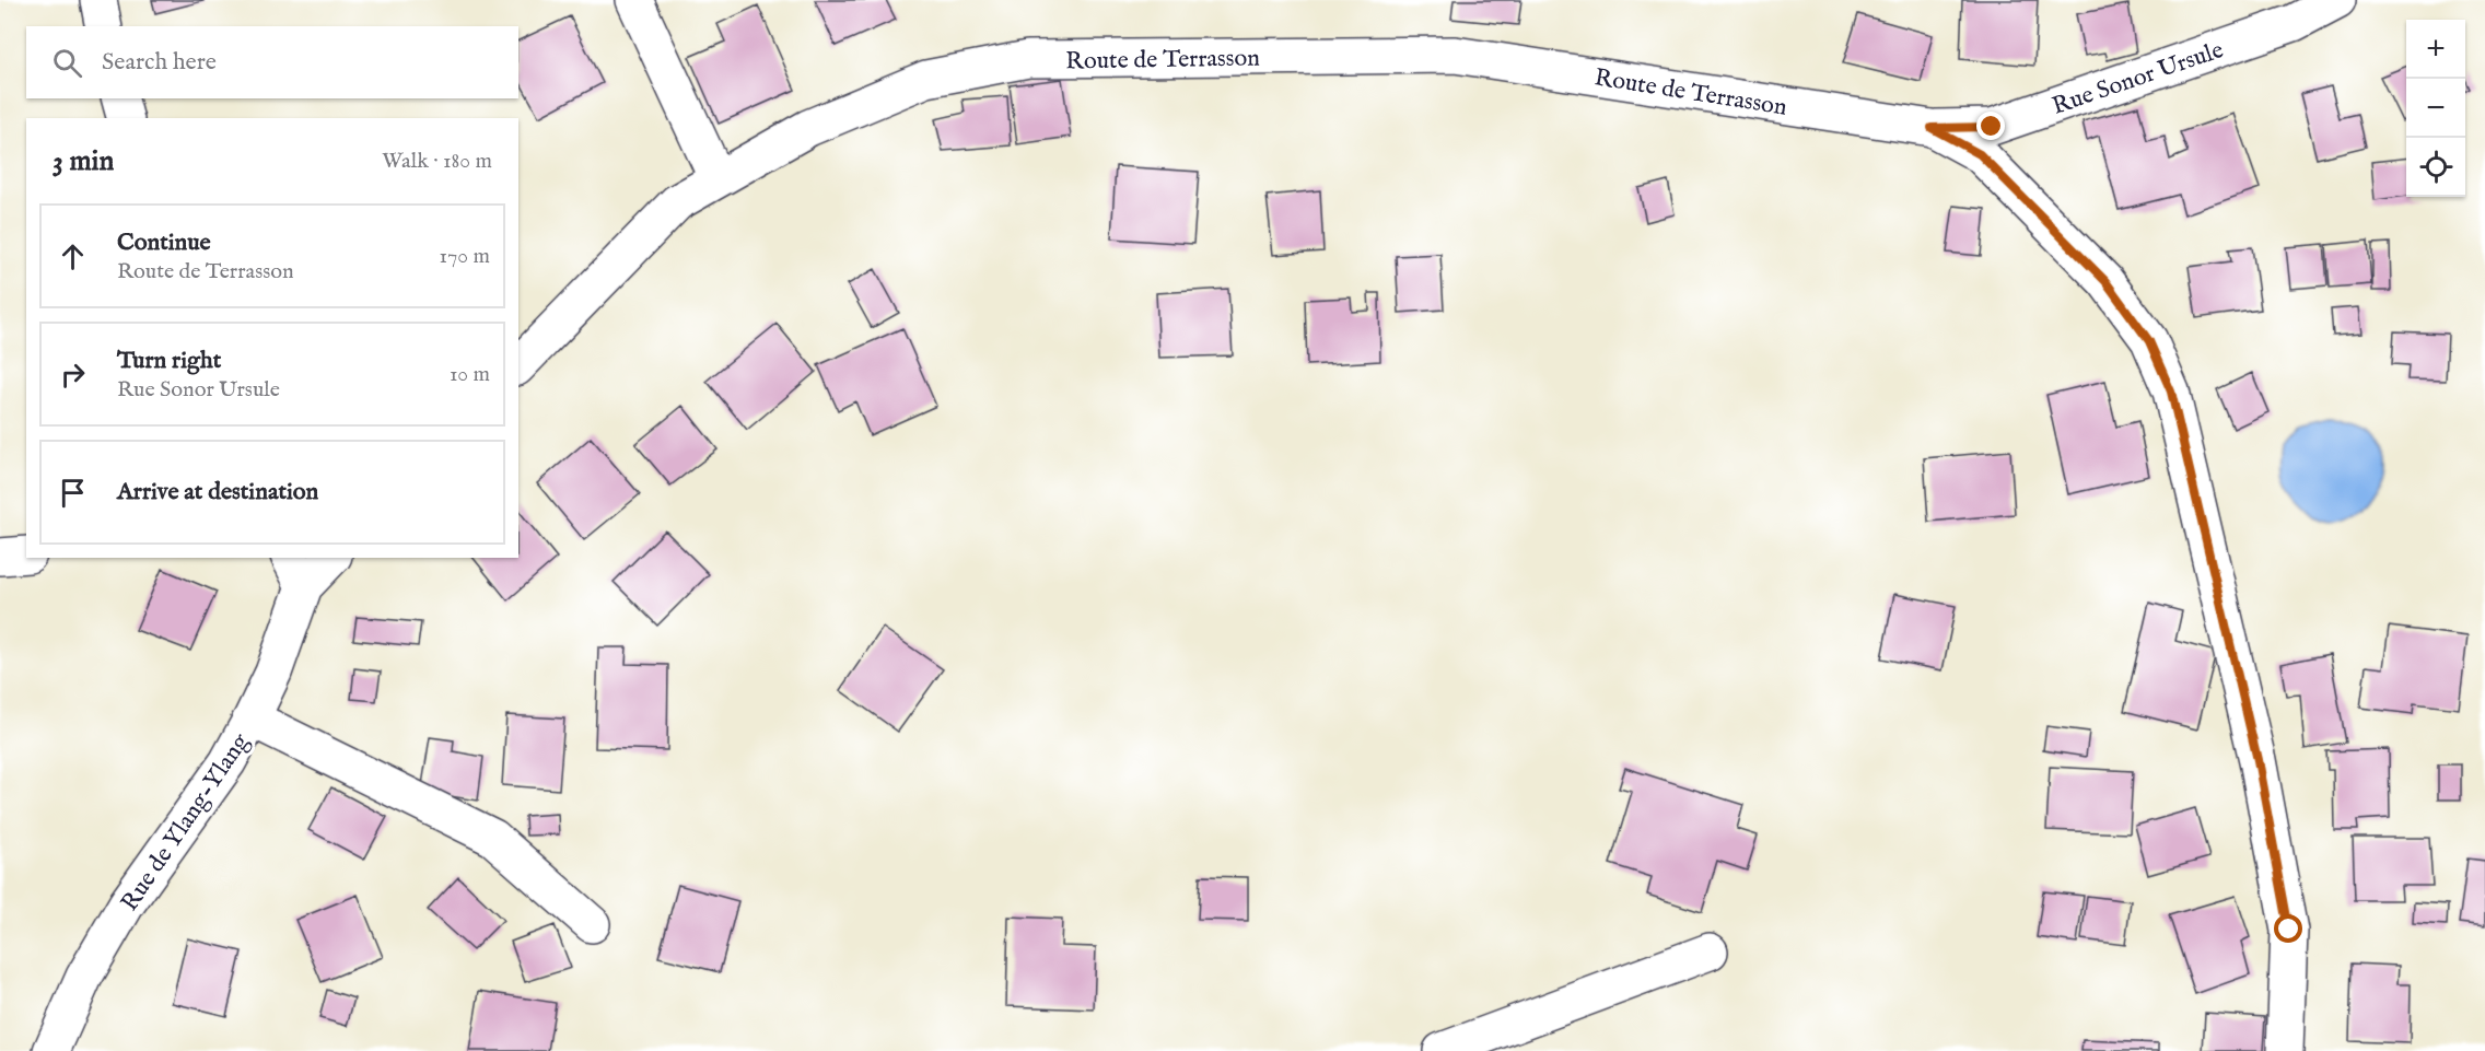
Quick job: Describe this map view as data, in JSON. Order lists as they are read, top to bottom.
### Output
{
  "streets": {
    "street": ["Route de Terrasson", "Rue Sonor Ursule", "Rue de Ylang-Ylang"]
  },
  "crossings": [
    ["Route de Terrasson", "Rue Sonor Ursule"]
  ],
  "page": {
    "map_buttons": ["+", "−"],
    "search": "Search here",
    "heading": ["3 min", "Walk · 180 m"],
    "list": [
      ["Continue", "Route de Terrasson", "170 m"],
      ["Turn right", "Rue Sonor Ursule", "10 m"],
      "Arrive at destination"
    ]
  }
}
